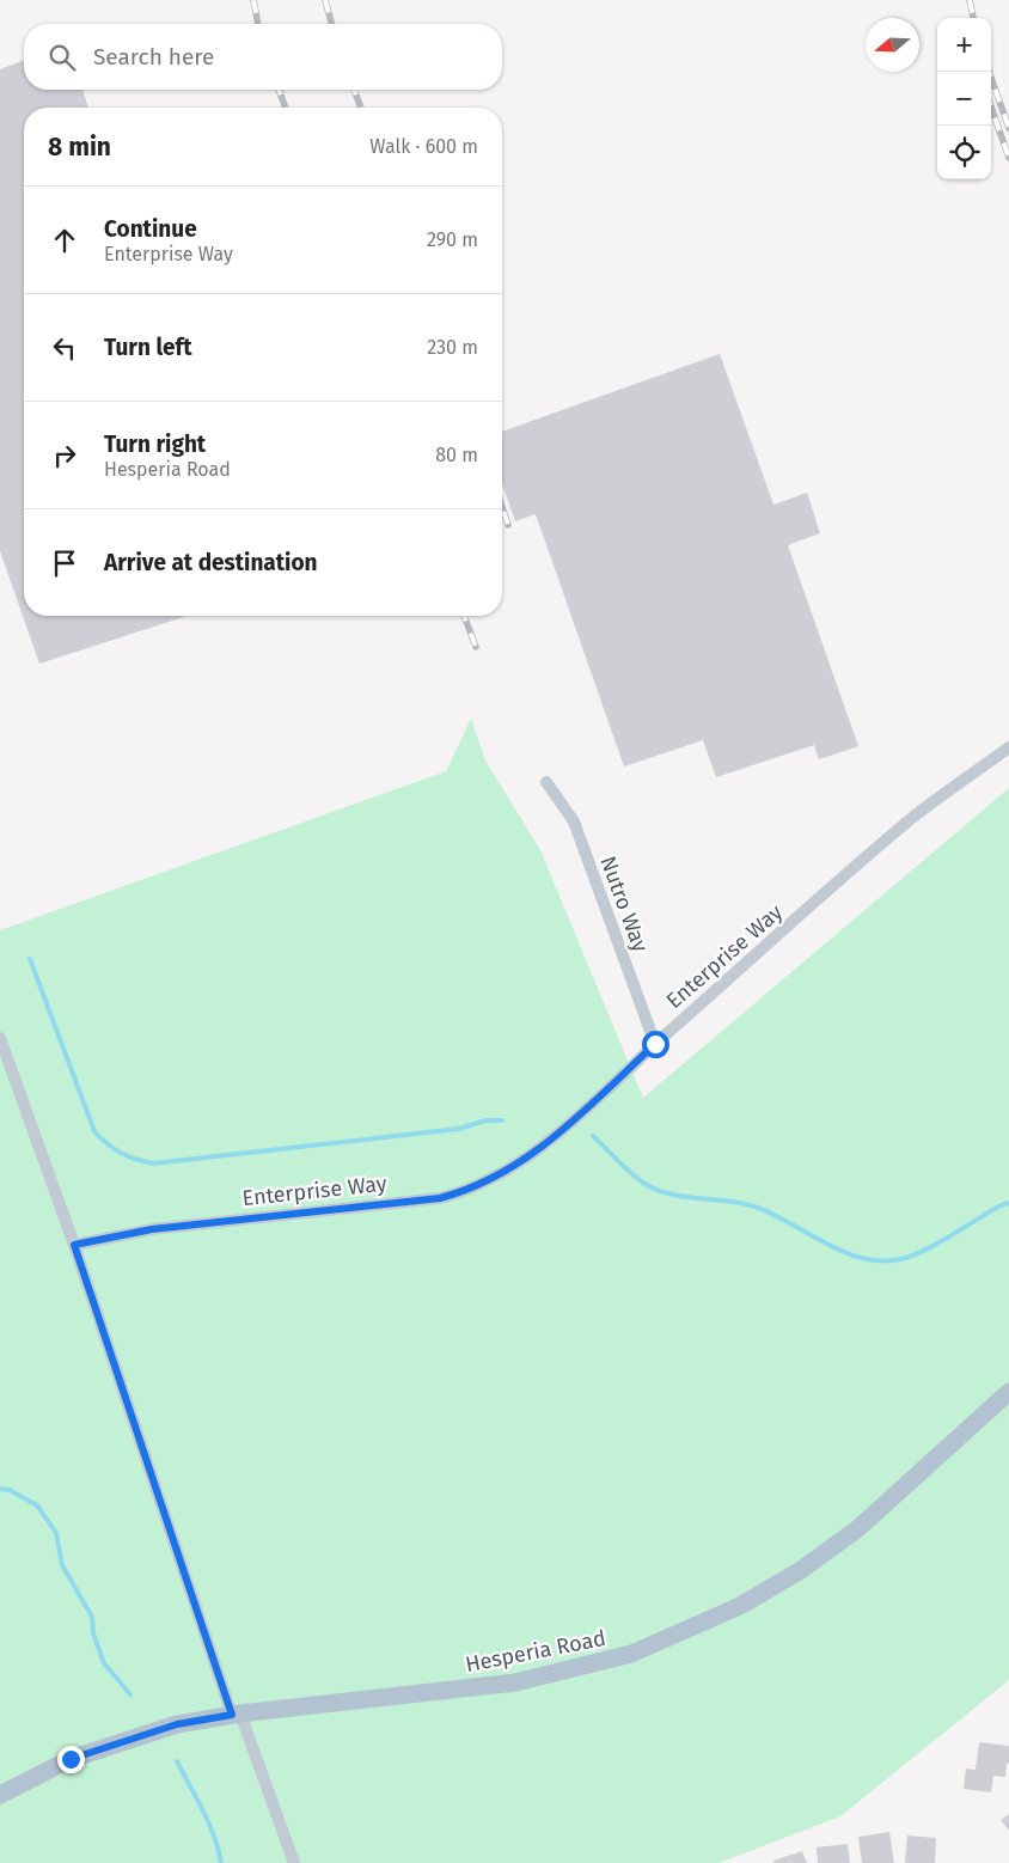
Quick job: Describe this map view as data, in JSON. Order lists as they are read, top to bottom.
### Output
{
  "streets": {
    "main road": ["Hesperia Road"],
    "street": ["Nutro Way", "Enterprise Way"]
  },
  "crossings": [
    ["Nutro Way", "Enterprise Way"]
  ],
  "north": "left",
  "page": {
    "map_buttons": ["+", "−"],
    "search": "Search here",
    "heading": ["8 min", "Walk · 600 m"],
    "list": [
      ["Continue", "Enterprise Way", "290 m"],
      ["Turn left", "230 m"],
      ["Turn right", "Hesperia Road", "80 m"],
      "Arrive at destination"
    ]
  }
}
